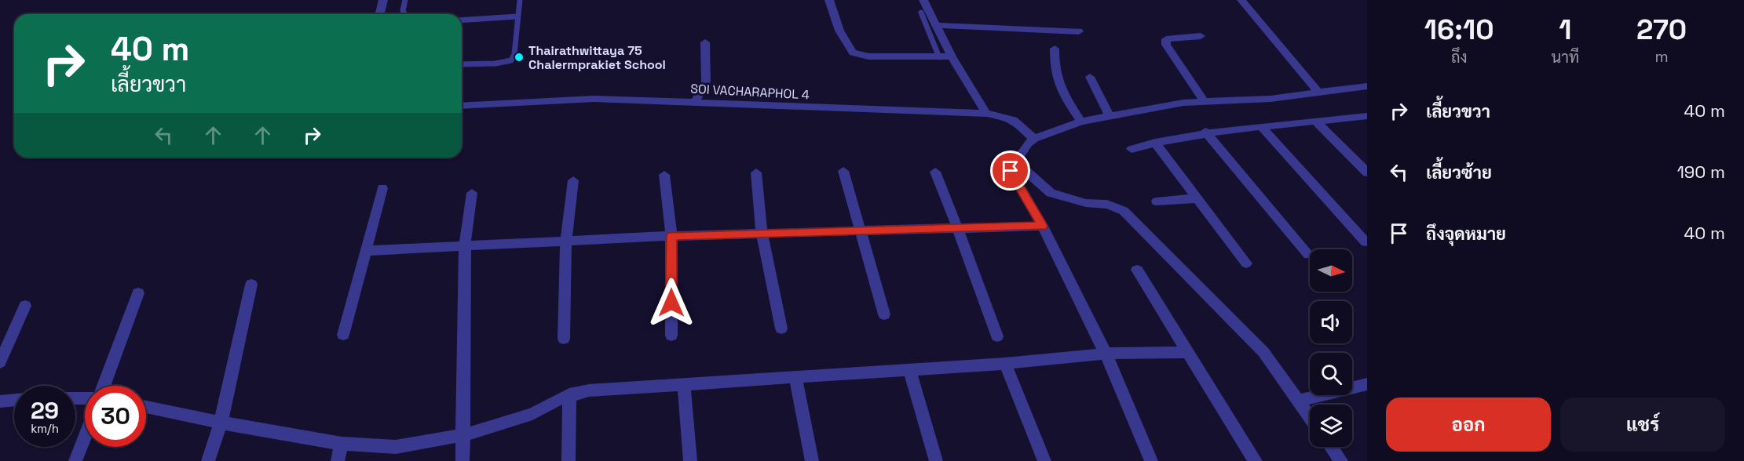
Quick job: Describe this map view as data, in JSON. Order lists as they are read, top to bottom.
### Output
{
  "streets": {
    "street": ["SOI VACHARAPHOL 4"]
  },
  "places": ["Thairathwittaya 75 Chalermprakiet School"],
  "north": "right",
  "page": {
    "eta": [
      "16:10",
      "ถึง",
      "1",
      "นาที",
      "270",
      "m"
    ],
    "turn": ["40 m", "เลี้ยวขวา"],
    "list": [
      {
        "name": "เลี้ยวขวา",
        "value": "40 m"
      },
      {
        "name": "เลี้ยวซ้าย",
        "value": "190 m"
      },
      {
        "name": "ถึงจุดหมาย",
        "value": "40 m"
      }
    ],
    "speed": "29 km/h",
    "limit": "30",
    "buttons": ["ออก", "แชร์"]
  }
}
